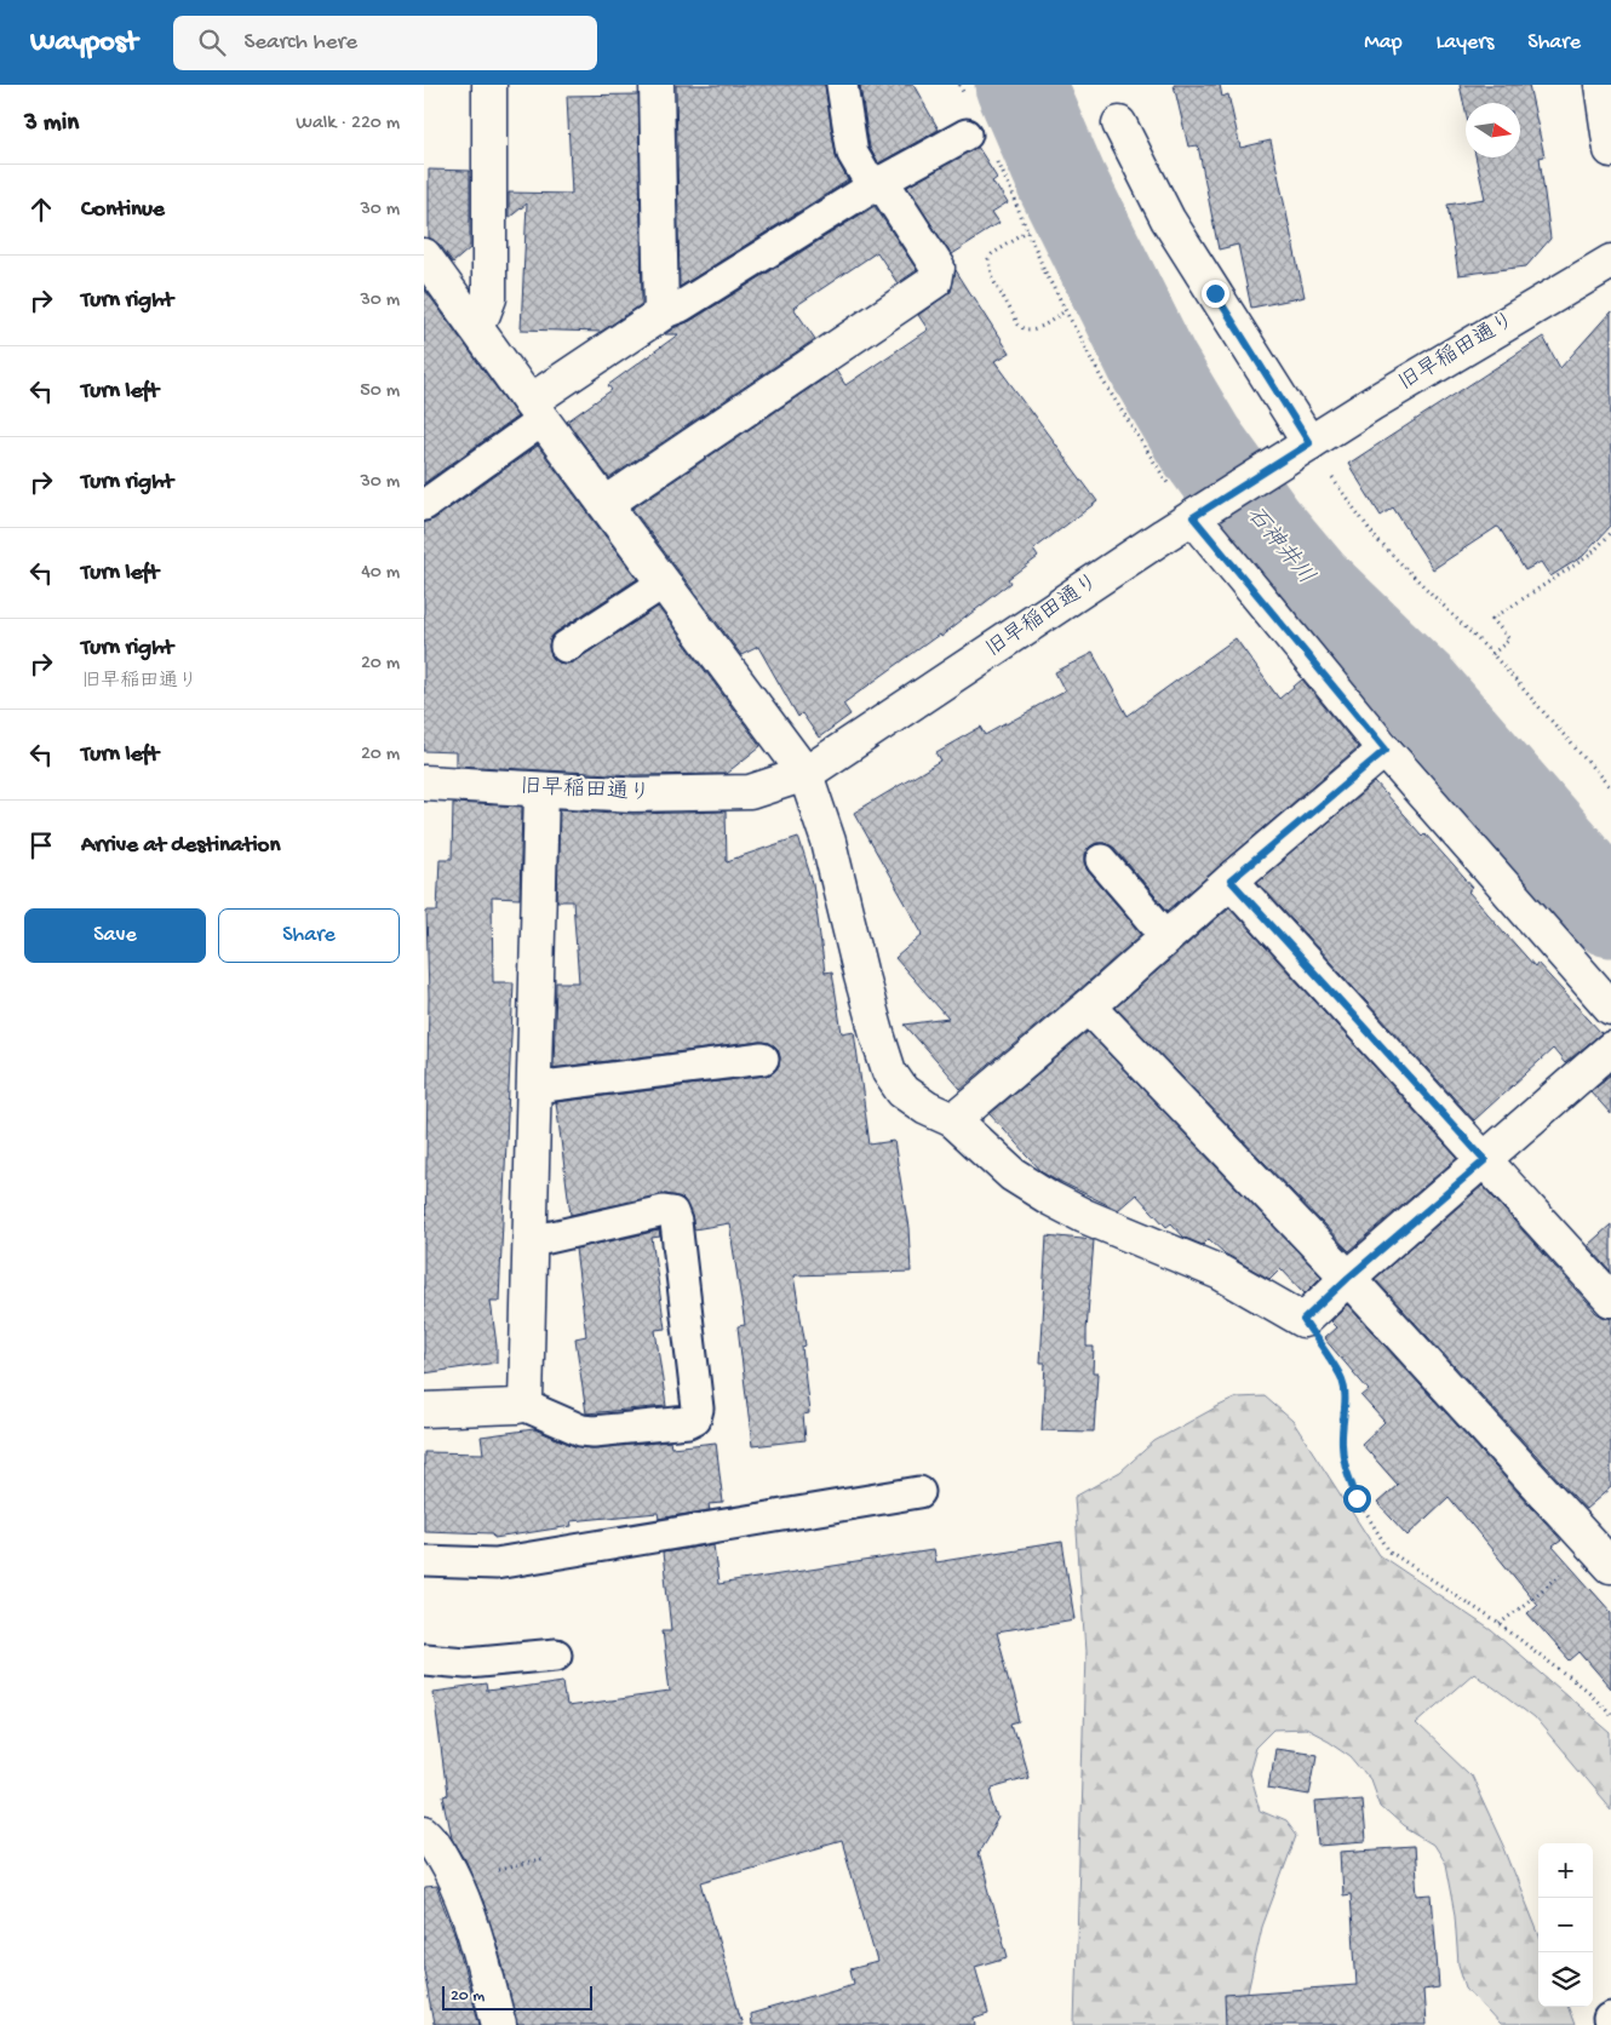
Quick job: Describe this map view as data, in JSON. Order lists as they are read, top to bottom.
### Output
{
  "streets": {
    "street": ["旧早稲田通り"]
  },
  "water": ["石神井川"],
  "scale_bar": "20 m",
  "north": "right",
  "page": {
    "header": "Waypost",
    "search": "Search here",
    "nav": ["Map", "Layers", "Share"],
    "heading": ["3 min", "Walk · 220 m"],
    "list": [
      ["Continue", "30 m"],
      ["Turn right", "30 m"],
      ["Turn left", "50 m"],
      ["Turn right", "30 m"],
      ["Turn left", "40 m"],
      ["Turn right", "旧早稲田通り", "20 m"],
      ["Turn left", "20 m"],
      "Arrive at destination"
    ],
    "buttons": ["Save", "Share"],
    "map_buttons": ["+", "−"],
    "scale": "20 m"
  }
}
